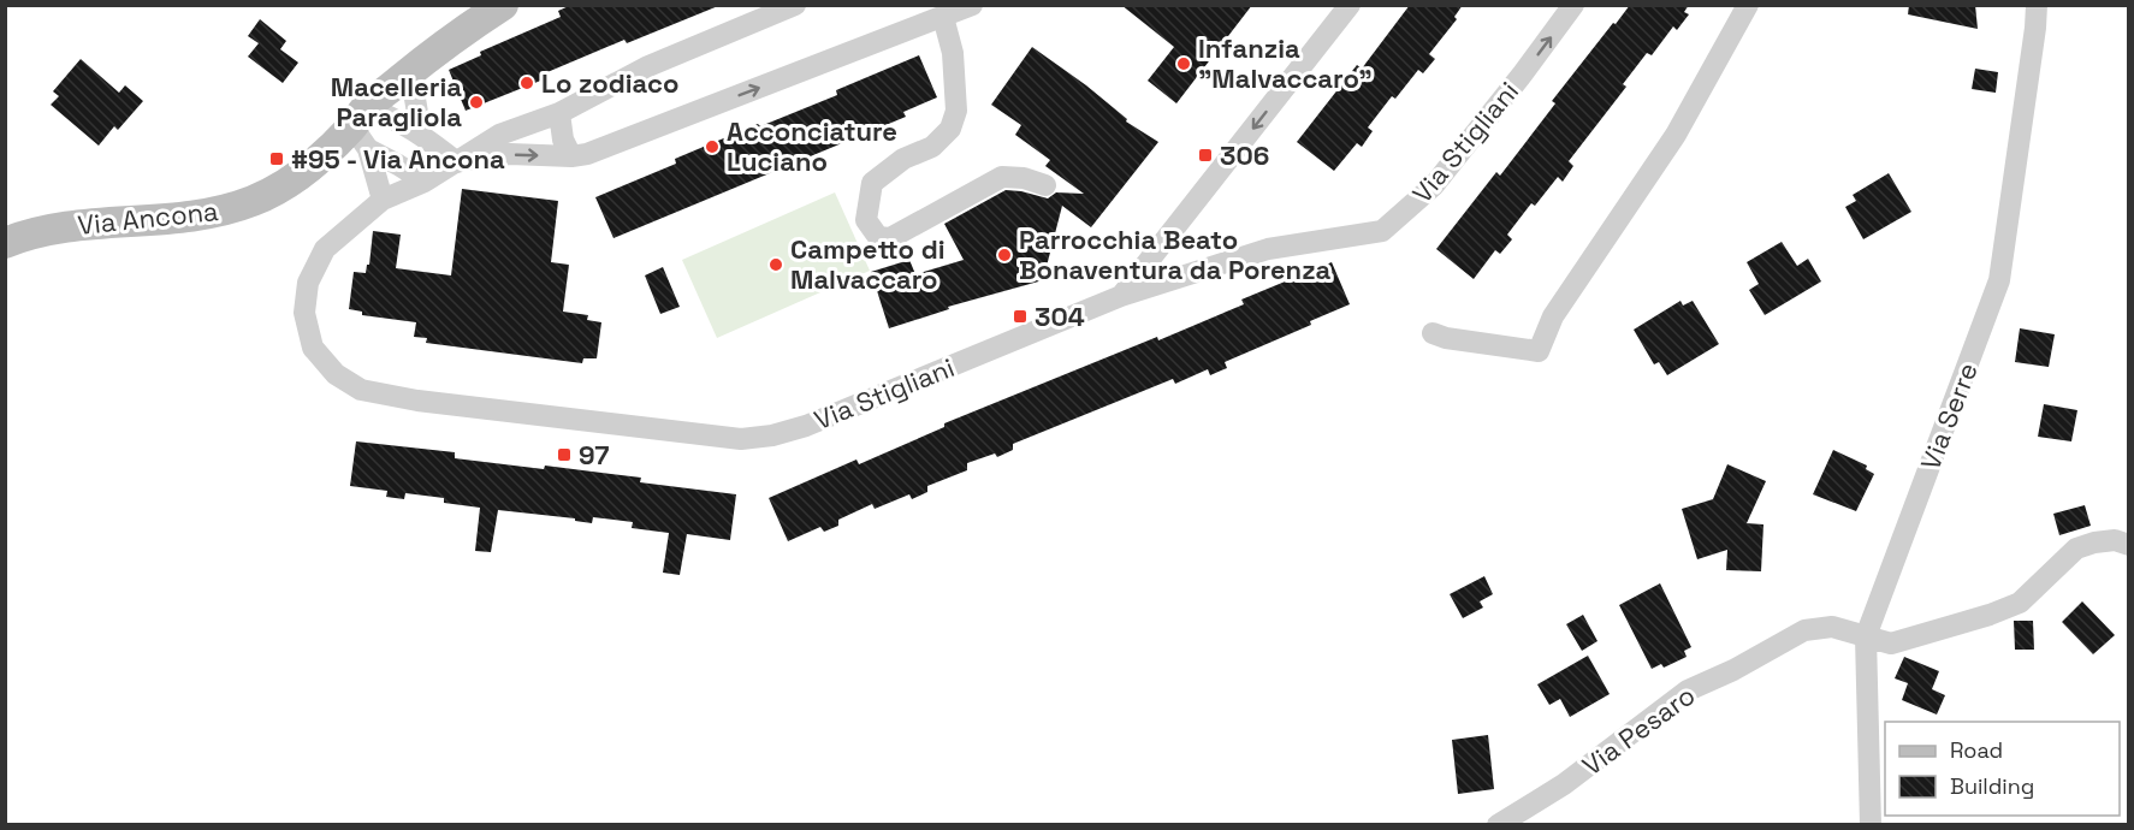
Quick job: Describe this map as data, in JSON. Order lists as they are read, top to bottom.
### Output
{
  "streets": {
    "street": [
      "Via Stigliani",
      "Via Ancona",
      "Via Serre",
      "Via Pesaro"
    ]
  },
  "crossings": [
    ["Via Serre", "Via Pesaro"]
  ],
  "places": {
    "other": [
      "Infanzia \"Malvaccaro\"",
      "Lo zodiaco",
      "Macelleria Paragliola",
      "Acconciature Luciano",
      "Parrocchia Beato Bonaventura da Porenza",
      "Campetto di Malvaccaro"
    ],
    "transit": [
      "306",
      "#95 - Via Ancona",
      "304",
      "97"
    ]
  },
  "legend": ["Road", "Building"]
}
